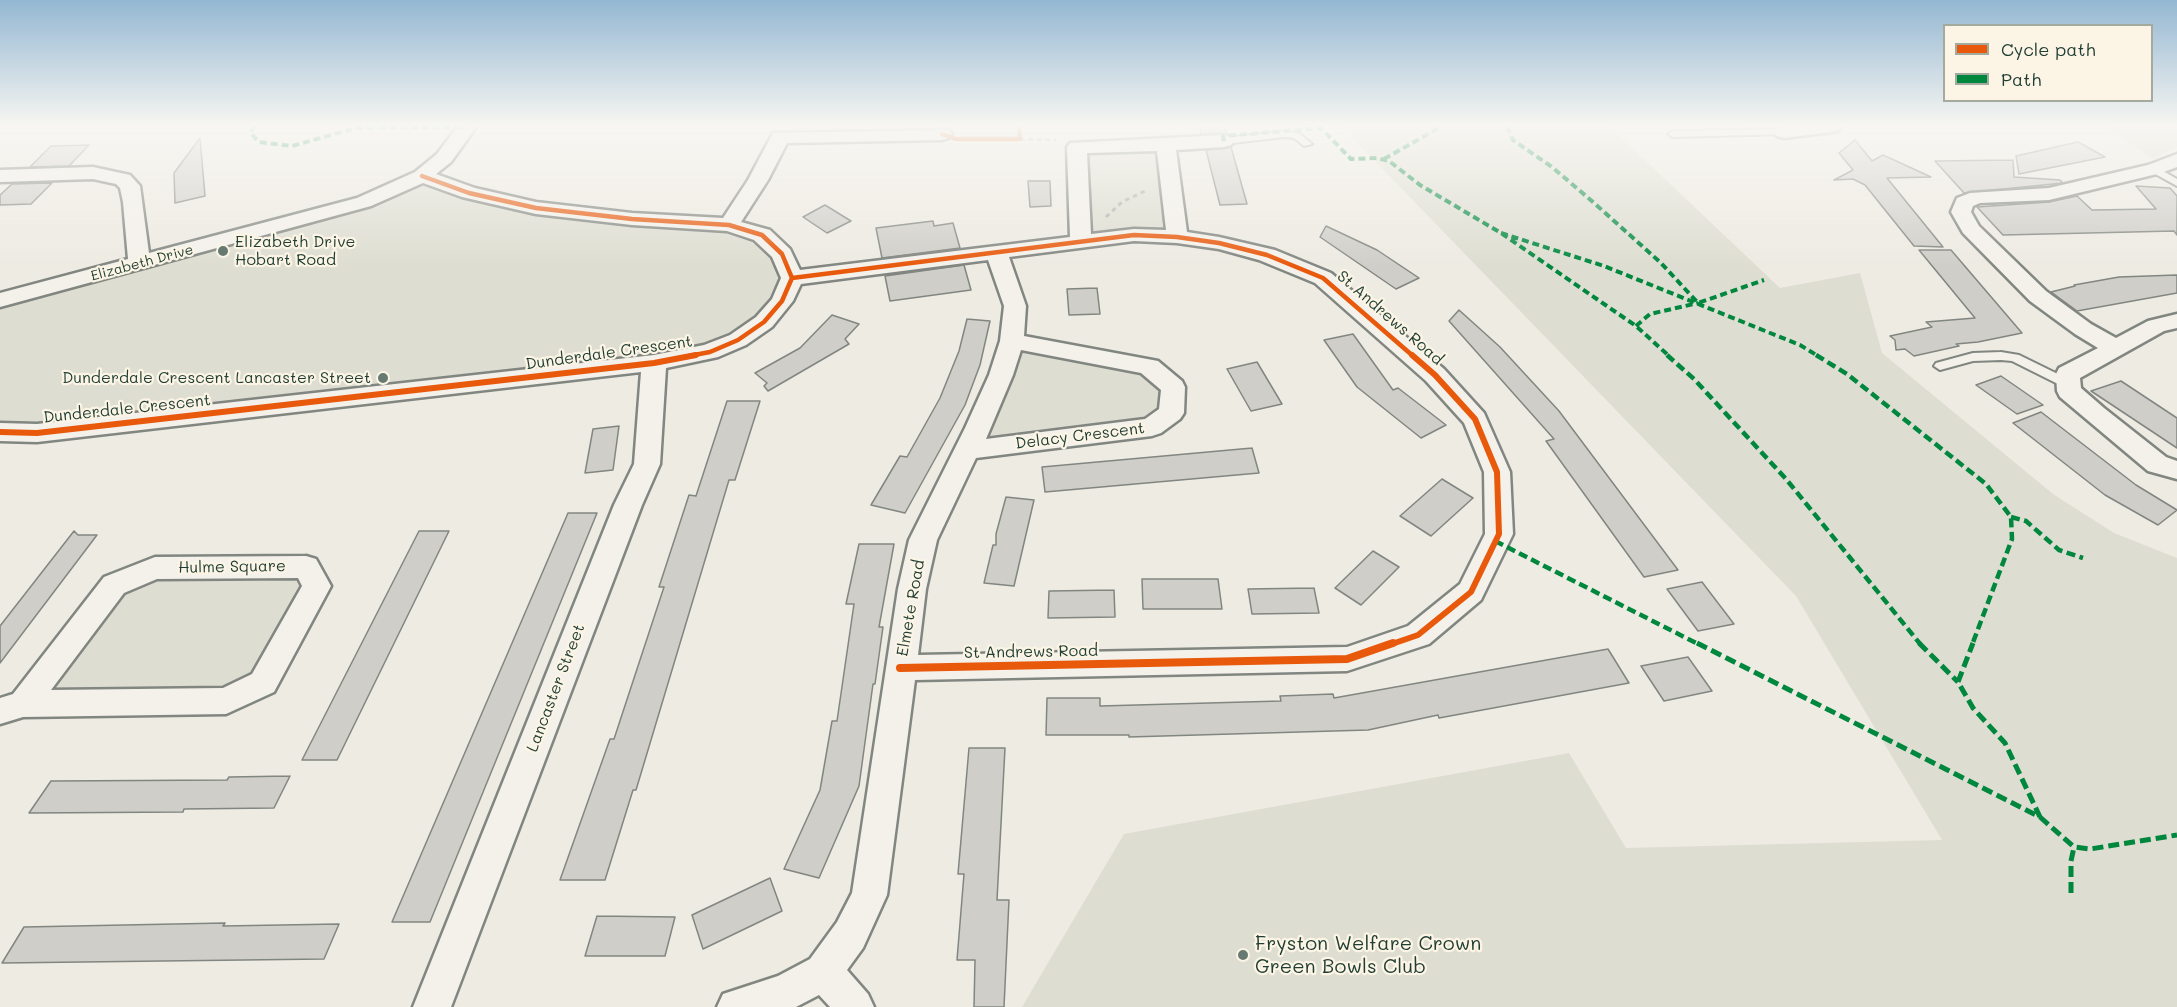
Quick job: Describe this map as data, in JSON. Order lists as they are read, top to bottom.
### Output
{
  "streets": {
    "street": [
      "Elizabeth Drive",
      "St Andrews Road",
      "Dunderdale Crescent",
      "Delacy Crescent",
      "Hulme Square",
      "Elmete Road",
      "Lancaster Street"
    ]
  },
  "crossings": [
    ["St Andrews Road", "Dunderdale Crescent"],
    ["St Andrews Road", "Elmete Road"],
    ["Dunderdale Crescent", "Lancaster Street"],
    ["Delacy Crescent", "Elmete Road"]
  ],
  "places": ["Elizabeth Drive Hobart Road", "Dunderdale Crescent Lancaster Street", "Fryston Welfare Crown Green Bowls Club"],
  "legend": ["Cycle path", "Path"]
}
